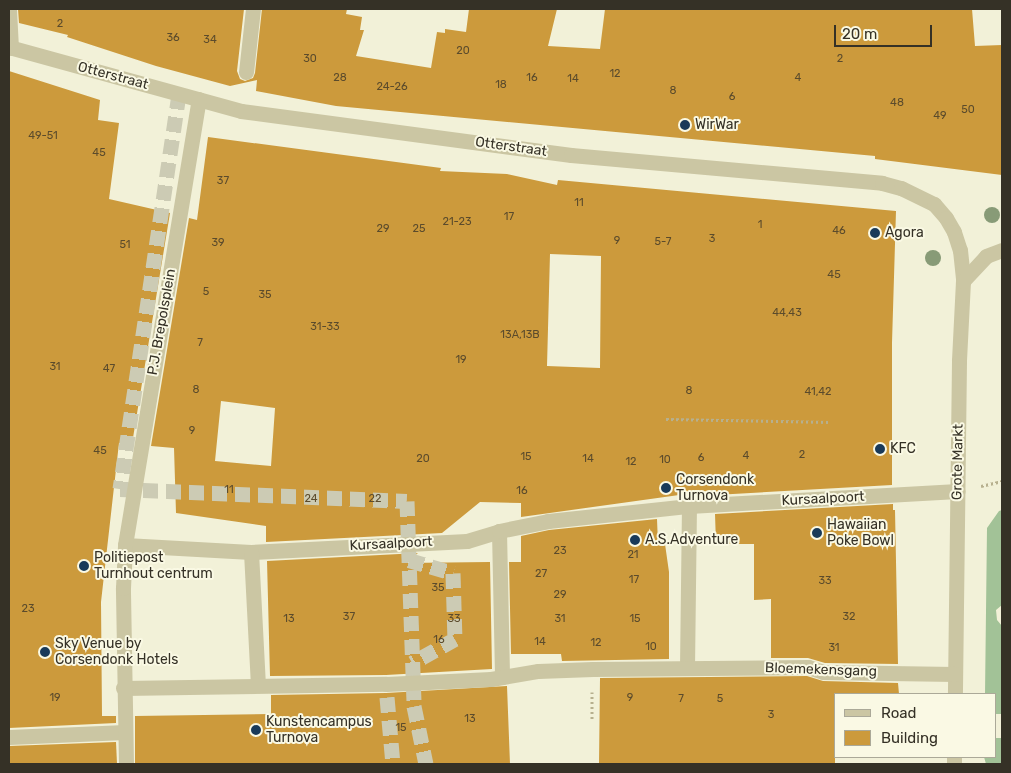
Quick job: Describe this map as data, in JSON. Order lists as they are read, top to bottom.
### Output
{
  "streets": {
    "street": [
      "Otterstraat",
      "P.J. Brepolsplein",
      "Grote Markt",
      "Kursaalpoort",
      "Bloemekensgang"
    ]
  },
  "crossings": [
    ["Otterstraat", "P.J. Brepolsplein"],
    ["Otterstraat", "Grote Markt"],
    ["Grote Markt", "Kursaalpoort"],
    ["Grote Markt", "Bloemekensgang"]
  ],
  "places": [
    "WirWar",
    "Agora",
    "KFC",
    "Corsendonk Turnova",
    "Hawaiian Poke Bowl",
    "A.S.Adventure",
    "Politiepost Turnhout centrum",
    "Sky Venue by Corsendonk Hotels",
    "Kunstencampus Turnova"
  ],
  "house_numbers": [
    "2",
    "36",
    "34",
    "20",
    "30",
    "2",
    "12",
    "28",
    "16",
    "4",
    "14",
    "18",
    "24-26",
    "8",
    "6",
    "48",
    "50",
    "49",
    "49-51",
    "45",
    "37",
    "11",
    "17",
    "21-23",
    "1",
    "29",
    "25",
    "46",
    "3",
    "9",
    "5-7",
    "39",
    "51",
    "45",
    "5",
    "35",
    "44,43",
    "31-33",
    "13A,13B",
    "7",
    "19",
    "31",
    "47",
    "8",
    "8",
    "41,42",
    "9",
    "45",
    "2",
    "4",
    "15",
    "6",
    "20",
    "14",
    "10",
    "12",
    "11",
    "16",
    "24",
    "22",
    "23",
    "21",
    "27",
    "17",
    "33",
    "35",
    "29",
    "23",
    "37",
    "32",
    "13",
    "33",
    "31",
    "15",
    "16",
    "14",
    "12",
    "10",
    "31",
    "19",
    "9",
    "7",
    "5",
    "3",
    "13",
    "15"
  ],
  "legend": ["Road", "Building"],
  "scale_bar": "20 m"
}
